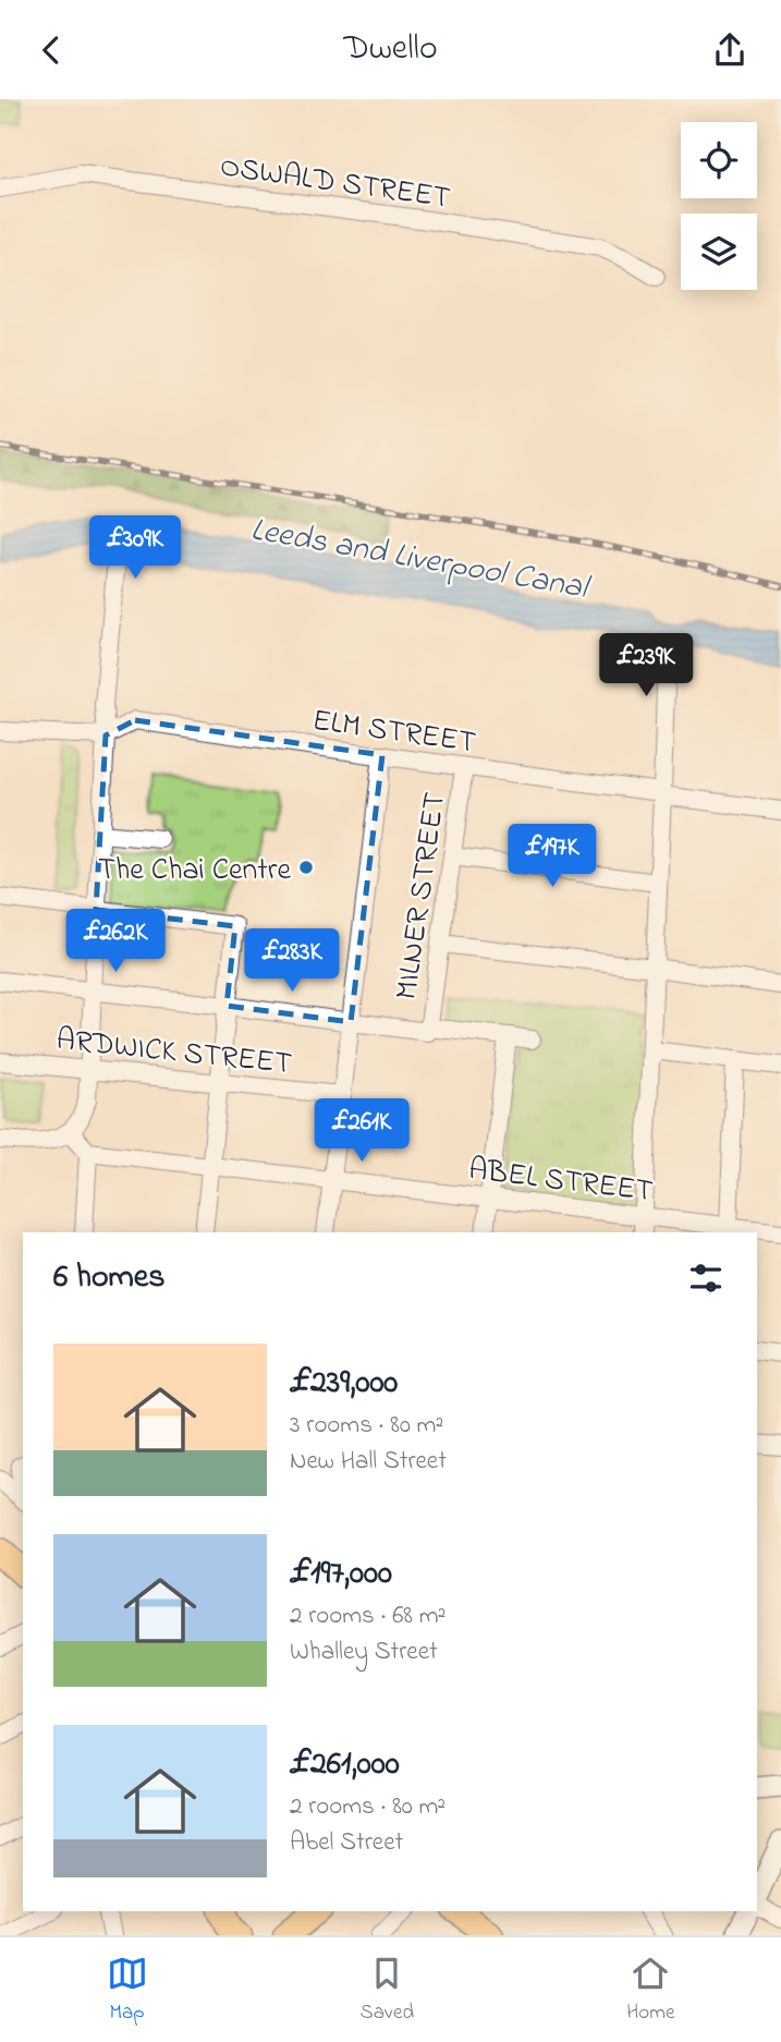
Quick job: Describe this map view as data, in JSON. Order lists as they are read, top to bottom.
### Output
{
  "streets": {
    "street": [
      "OSWALD STREET",
      "ELM STREET",
      "MILNER STREET",
      "ARDWICK STREET",
      "ABEL STREET"
    ]
  },
  "crossings": [
    ["ELM STREET", "MILNER STREET"]
  ],
  "water": ["Leeds and Liverpool Canal"],
  "places": ["The Chai Centre"],
  "page": {
    "header": "Dwello",
    "price": [
      "£309K",
      "£239K",
      "£197K",
      "£262K",
      "£283K",
      "£261K"
    ],
    "heading": "6 homes",
    "list": [
      {
        "name": "£239,000",
        "note": "3 rooms · 80 m² · New Hall Street"
      },
      {
        "name": "£197,000",
        "note": "2 rooms · 68 m² · Whalley Street"
      },
      {
        "name": "£261,000",
        "note": "2 rooms · 80 m² · Abel Street"
      }
    ],
    "tabs": ["Map", "Saved", "Home"]
  }
}
